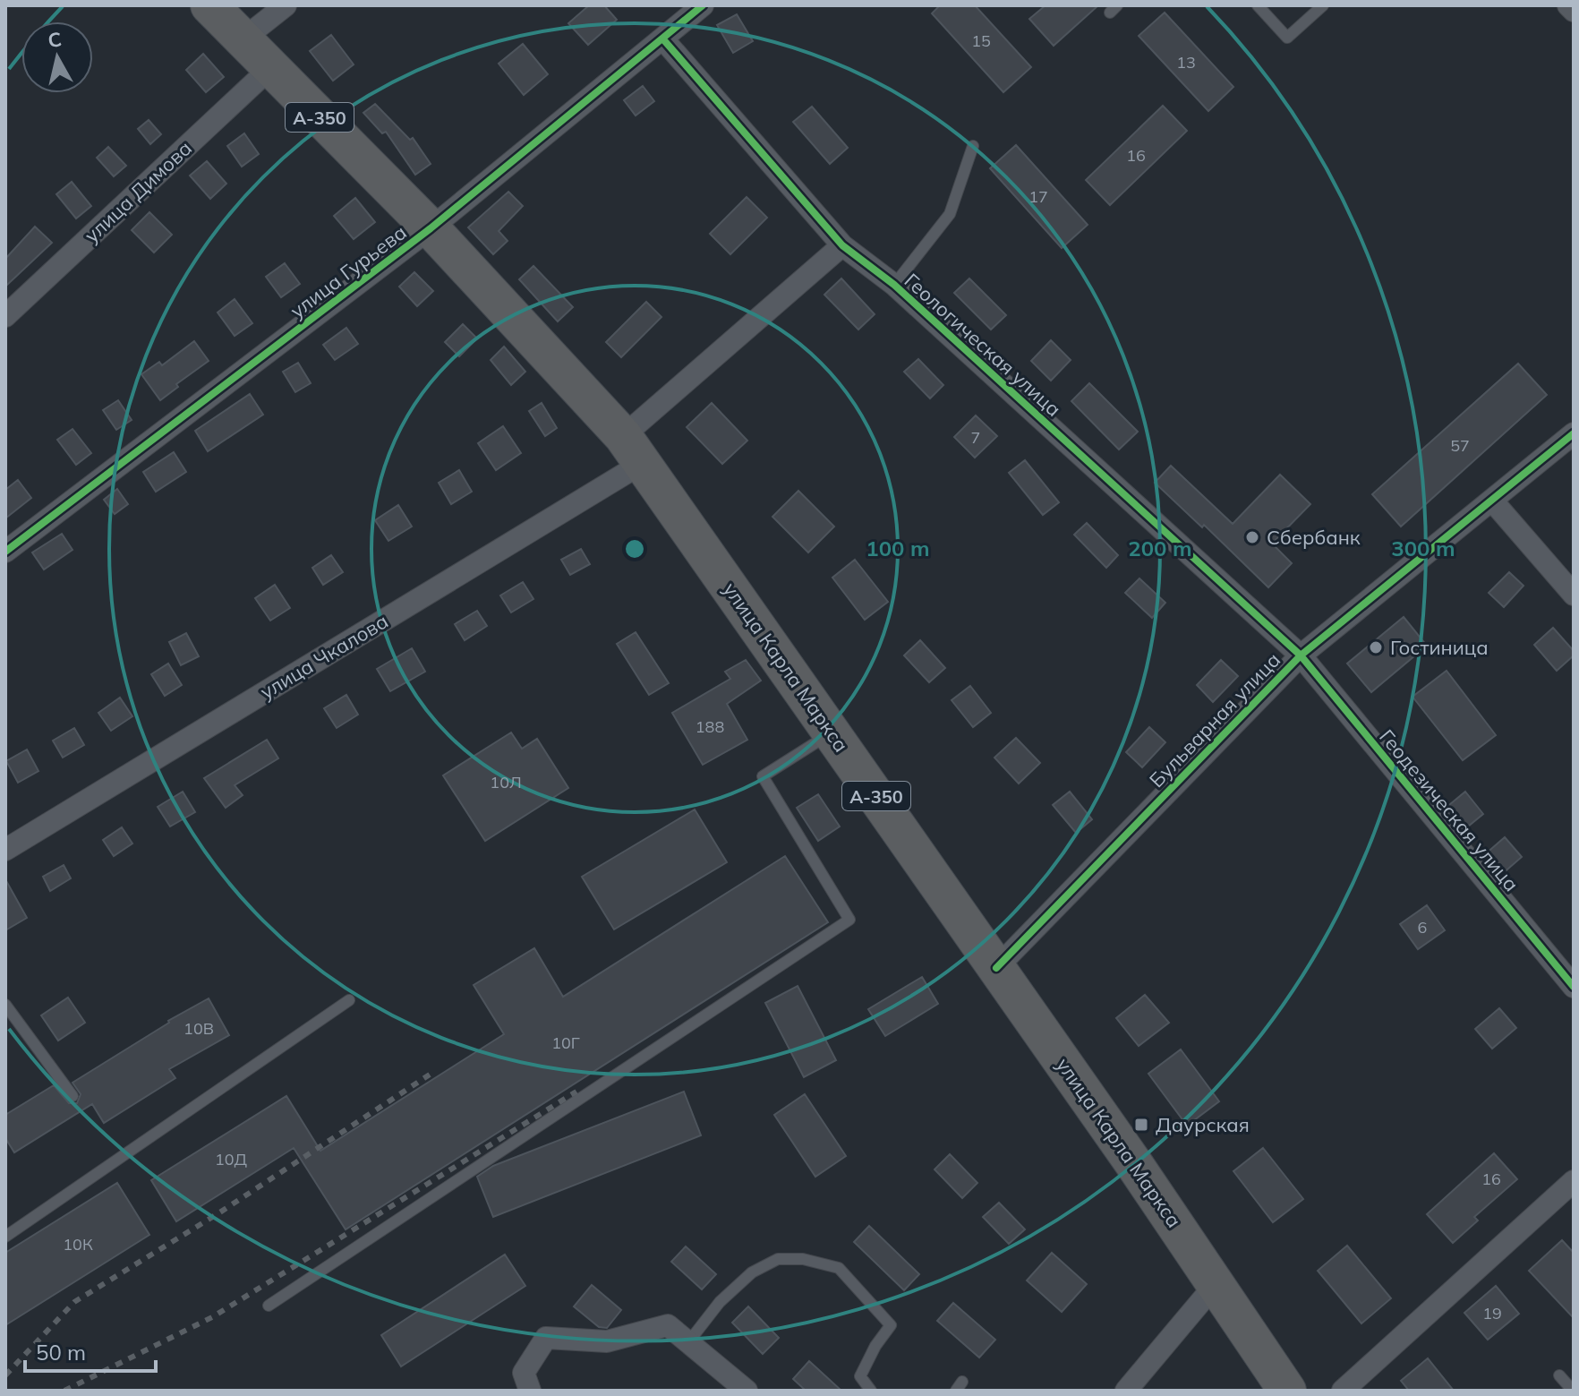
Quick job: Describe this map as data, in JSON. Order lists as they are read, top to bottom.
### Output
{
  "streets": {
    "highway": ["А-350", "улица Карла Маркса"],
    "street": [
      "улица Димова",
      "улица Гурьева",
      "Геологическая улица",
      "улица Чкалова",
      "Бульварная улица",
      "Геодезическая улица"
    ]
  },
  "crossings": [
    ["улица Димова", "улица Карла Маркса"],
    ["улица Гурьева", "Геологическая улица"],
    ["улица Гурьева", "улица Карла Маркса"],
    ["Геологическая улица", "улица Чкалова"],
    ["Геологическая улица", "Бульварная улица"],
    ["Геологическая улица", "Геодезическая улица"],
    ["улица Чкалова", "улица Карла Маркса"],
    ["улица Карла Маркса", "Бульварная улица"],
    ["Бульварная улица", "Геодезическая улица"]
  ],
  "places": {
    "other": ["Сбербанк", "Гостиница"],
    "transit": ["Даурская"]
  },
  "house_numbers": [
    "15",
    "13",
    "16",
    "17",
    "7",
    "57",
    "188",
    "10Л",
    "6",
    "10В",
    "10Г",
    "10Д",
    "16",
    "10К",
    "19"
  ],
  "scale_bar": "50 m",
  "north": "top",
  "rings": ["100 m", "200 m", "300 m"]
}
